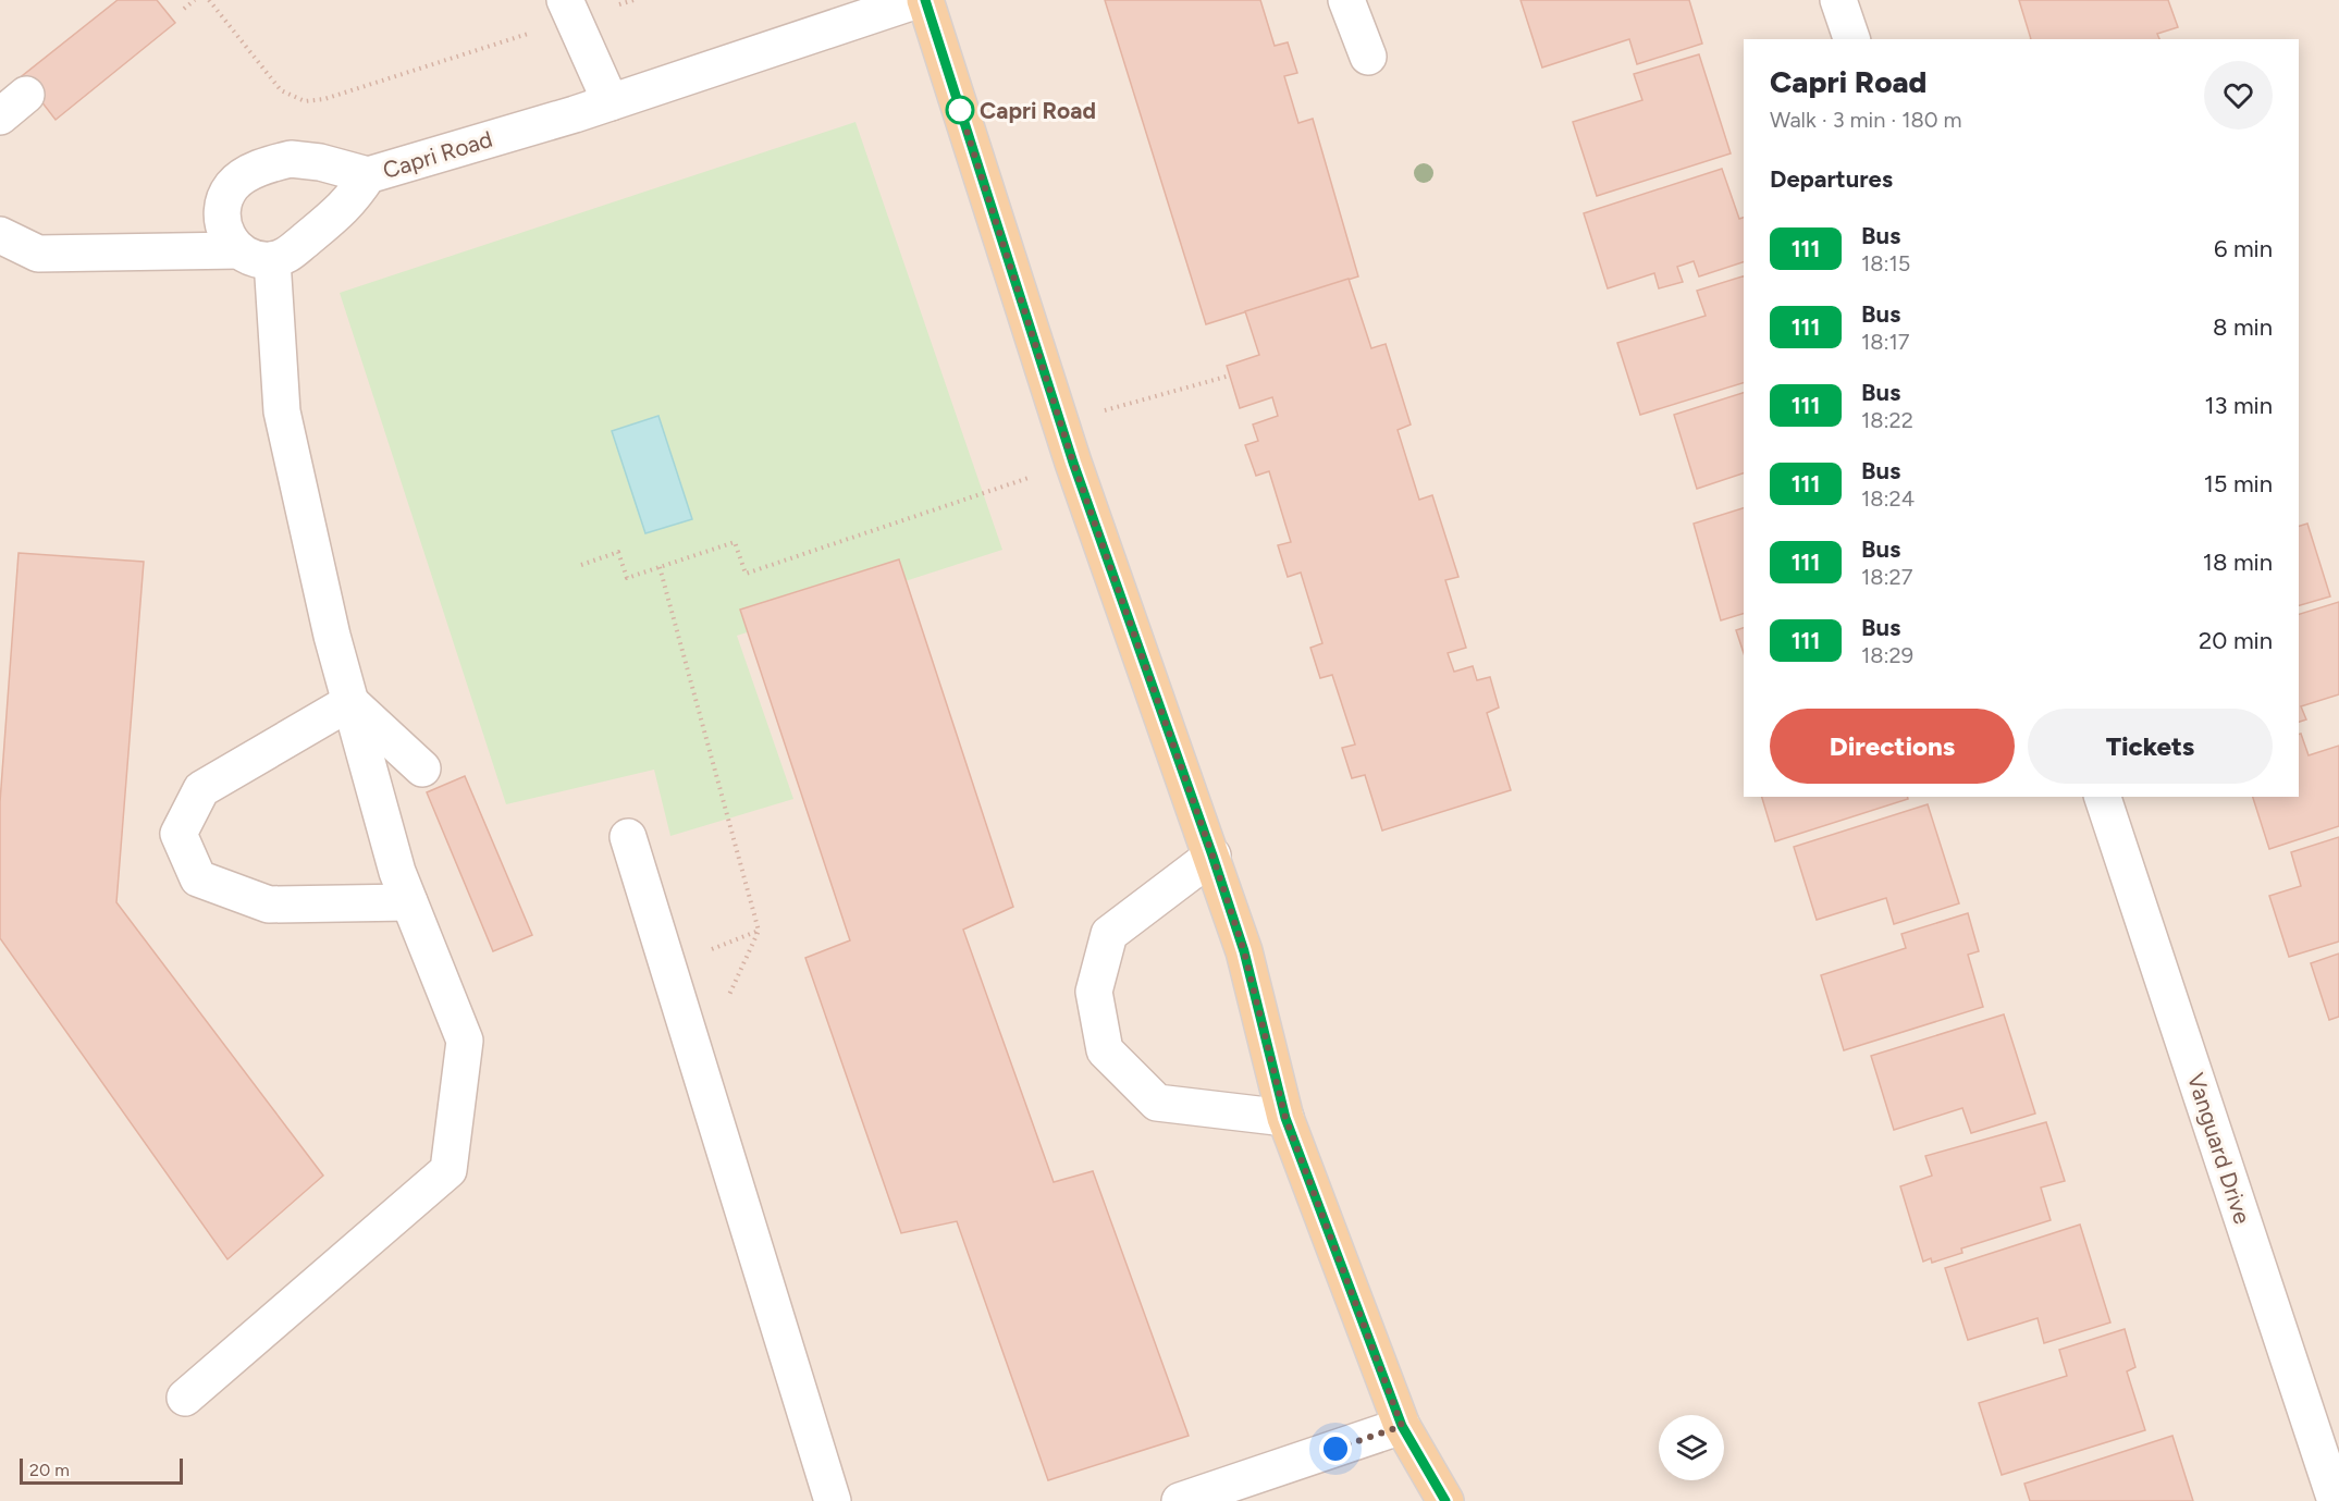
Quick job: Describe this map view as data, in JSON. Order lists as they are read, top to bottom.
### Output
{
  "streets": {
    "street": ["Capri Road", "Vanguard Drive"]
  },
  "places": ["Capri Road"],
  "lines": ["bus line 111"],
  "scale_bar": "20 m",
  "page": {
    "heading": [
      ["Capri Road", "Walk · 3 min · 180 m"],
      "Departures"
    ],
    "list": [
      {
        "mark": "111",
        "name": "Bus",
        "note": "18:15",
        "value": "6 min"
      },
      {
        "mark": "111",
        "name": "Bus",
        "note": "18:17",
        "value": "8 min"
      },
      {
        "mark": "111",
        "name": "Bus",
        "note": "18:22",
        "value": "13 min"
      },
      {
        "mark": "111",
        "name": "Bus",
        "note": "18:24",
        "value": "15 min"
      },
      {
        "mark": "111",
        "name": "Bus",
        "note": "18:27",
        "value": "18 min"
      },
      {
        "mark": "111",
        "name": "Bus",
        "note": "18:29",
        "value": "20 min"
      }
    ],
    "buttons": ["Directions", "Tickets"],
    "scale": "20 m"
  }
}
